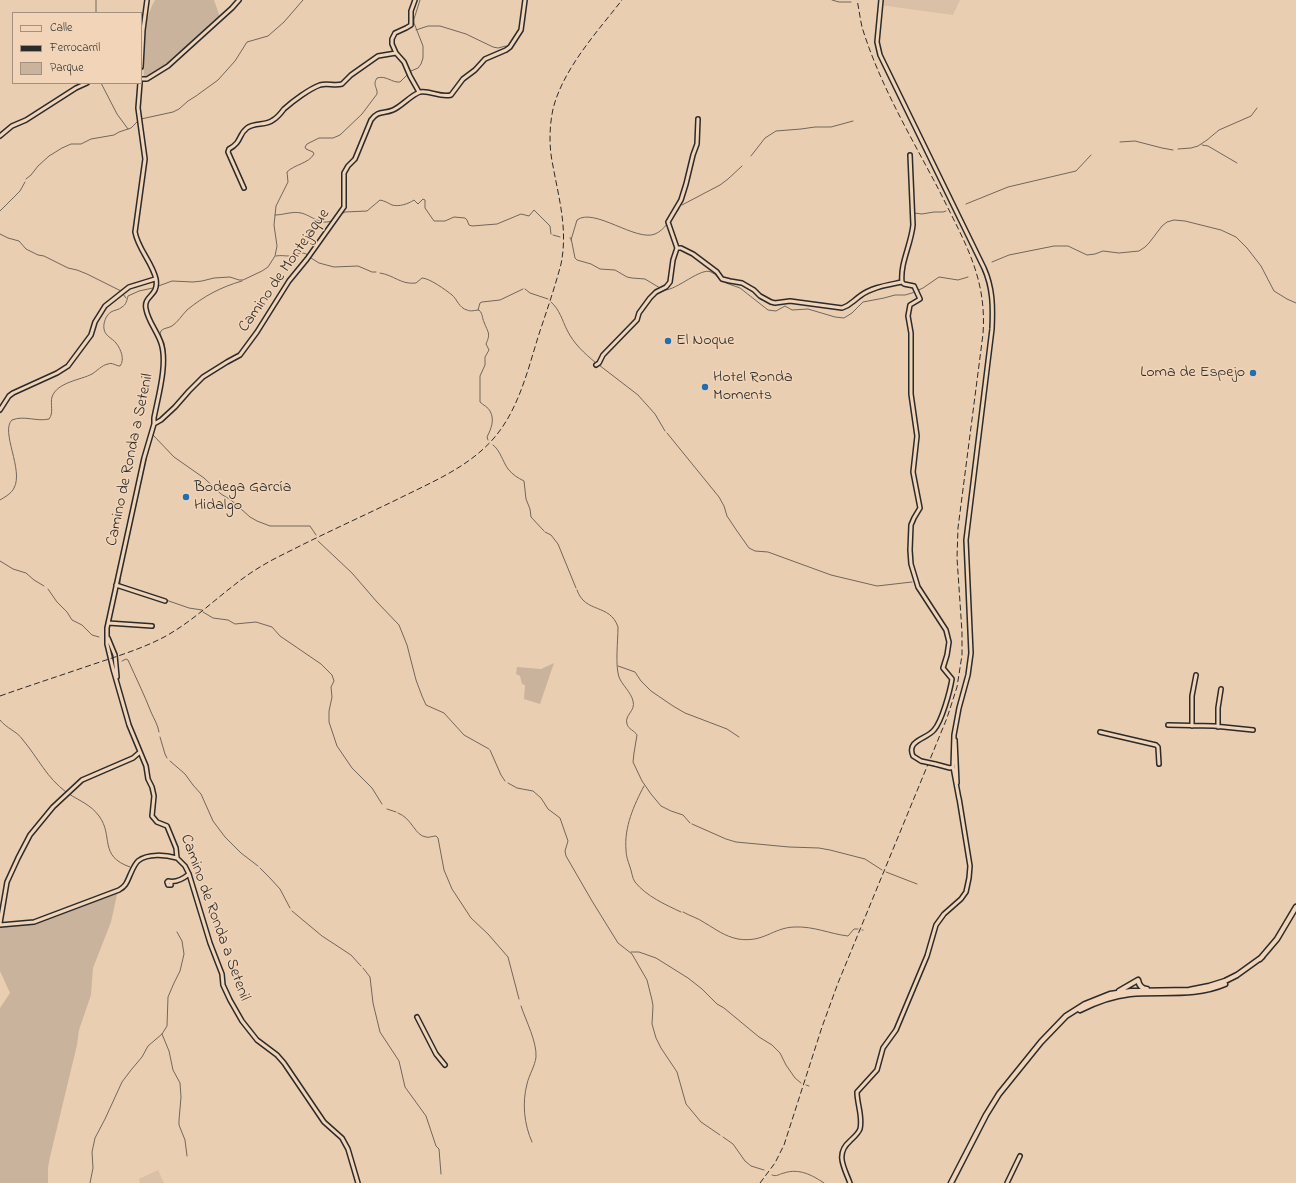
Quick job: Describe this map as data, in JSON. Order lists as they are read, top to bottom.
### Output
{
  "streets": {
    "street": ["Camino de Montejaque", "Camino de Ronda a Setenil"]
  },
  "crossings": [
    ["Camino de Montejaque", "Camino de Ronda a Setenil"]
  ],
  "places": [
    "El Noque",
    "Loma de Espejo",
    "Hotel Ronda Moments",
    "Bodega García Hidalgo"
  ],
  "legend": ["Calle", "Ferrocarril", "Parque"]
}
